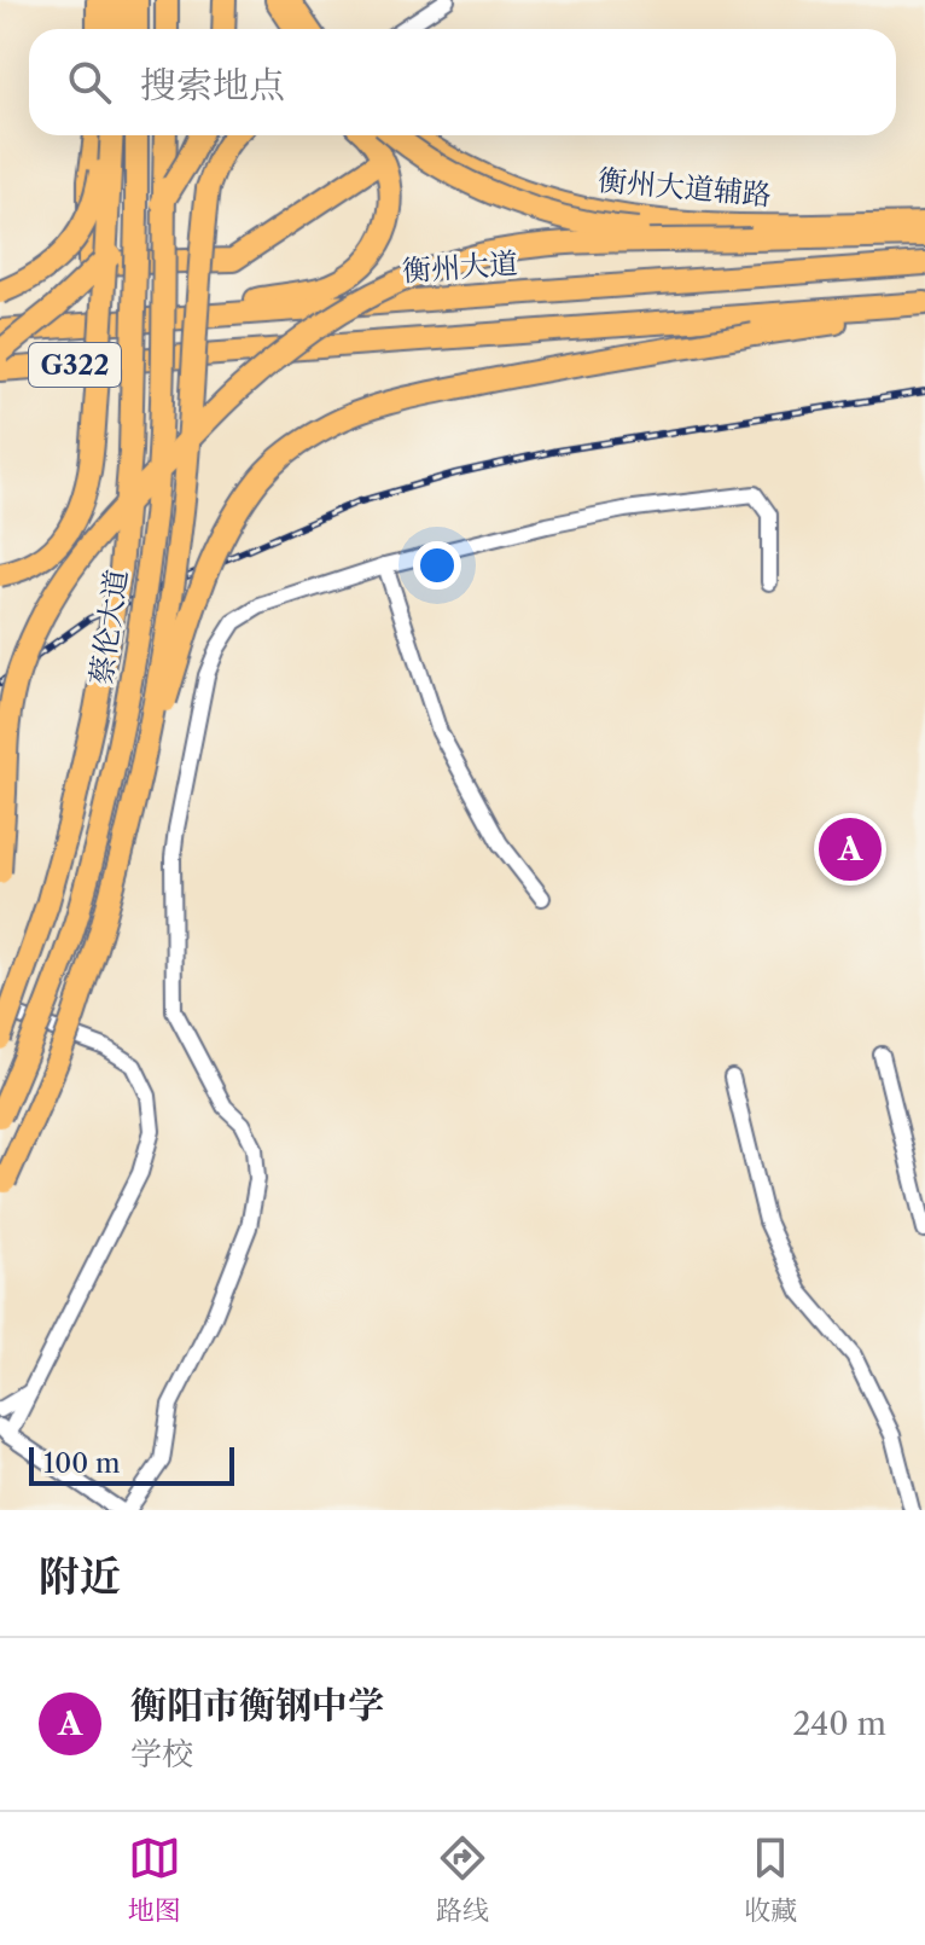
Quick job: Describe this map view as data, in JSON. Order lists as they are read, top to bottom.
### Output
{
  "streets": {
    "highway": ["衡州大道", "G322", "蔡伦大道"],
    "main road": ["衡州大道辅路"]
  },
  "scale_bar": "100 m",
  "page": {
    "search": "搜索地点",
    "pins": "A",
    "scale": "100 m",
    "heading": "附近",
    "list": [
      {
        "mark": "A",
        "name": "衡阳市衡钢中学",
        "note": "学校",
        "value": "240 m"
      }
    ],
    "nav": ["地图", "路线", "收藏"]
  }
}
